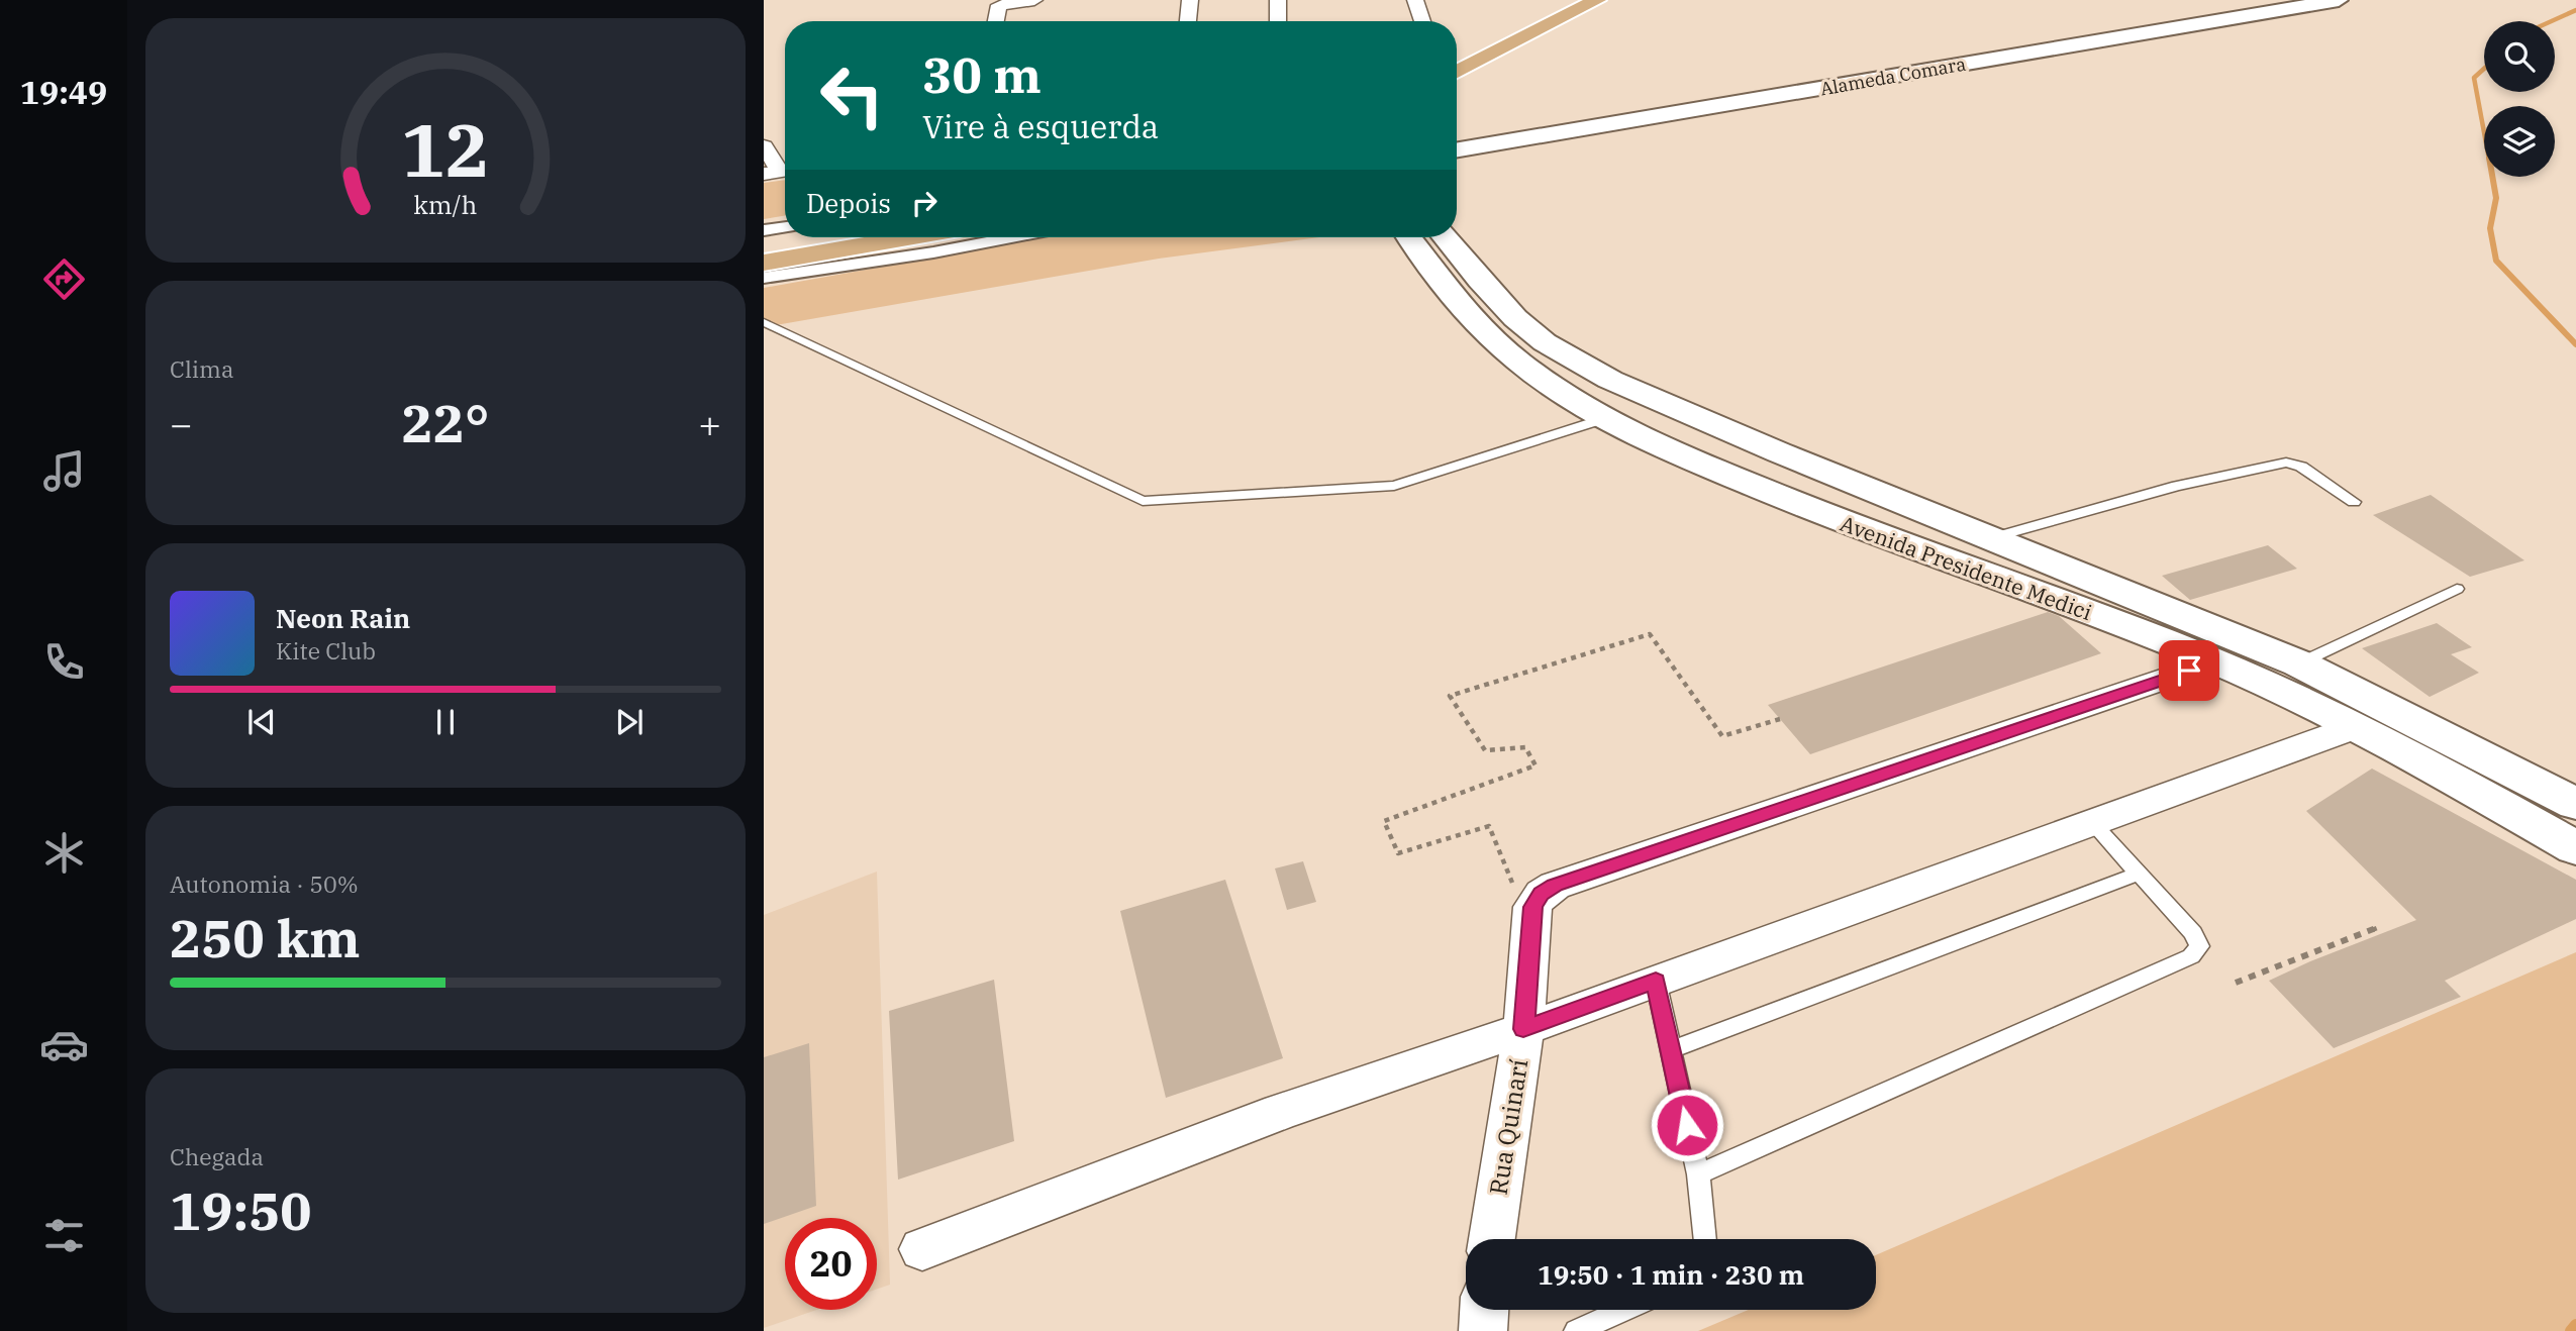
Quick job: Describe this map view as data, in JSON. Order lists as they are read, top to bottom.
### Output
{
  "streets": {
    "street": ["Alameda Comara", "Avenida Presidente Medici", "Rua Quinarí"]
  },
  "page": {
    "tabs": "19:49",
    "turn": ["30 m", "Vire à esquerda"],
    "then": "Depois",
    "tile": [
      "Clima",
      ["Autonomia · 50%", "250 km"],
      ["Chegada", "19:50"]
    ],
    "heat": ["−", "22°", "+"],
    "song": ["Neon Rain", "Kite Club"],
    "limit": "20",
    "trip": "19:50 · 1 min · 230 m",
    "gauge": ["12", "km/h"]
  }
}
